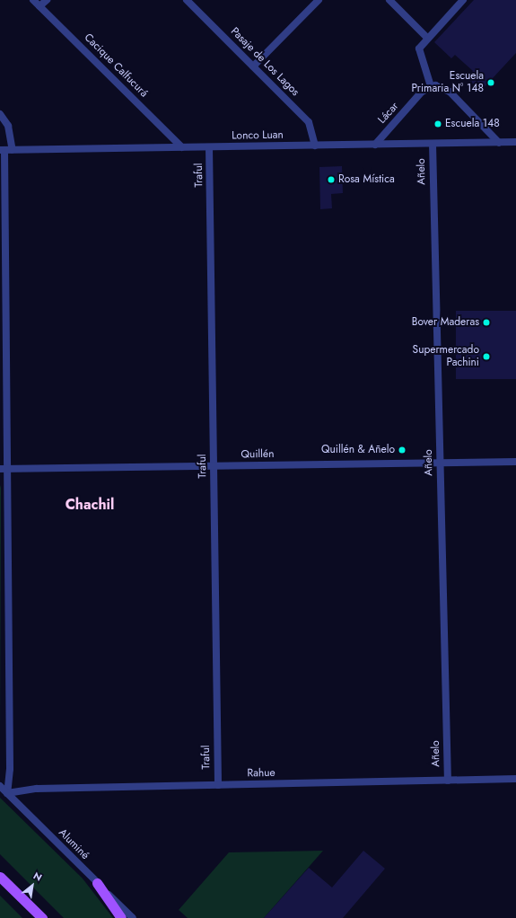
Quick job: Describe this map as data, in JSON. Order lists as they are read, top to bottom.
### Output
{
  "streets": {
    "street": [
      "Pasaje de Los Lagos",
      "Cacique Calfucurá",
      "Lácar",
      "Lonco Luan",
      "Añelo",
      "Traful",
      "Quillén",
      "Rahue",
      "Aluminé"
    ]
  },
  "crossings": [
    ["Pasaje de Los Lagos", "Lonco Luan"],
    ["Cacique Calfucurá", "Lonco Luan"],
    ["Lácar", "Lonco Luan"],
    ["Lonco Luan", "Añelo"],
    ["Lonco Luan", "Traful"],
    ["Añelo", "Quillén"],
    ["Añelo", "Rahue"],
    ["Traful", "Quillén"],
    ["Traful", "Rahue"],
    ["Rahue", "Aluminé"]
  ],
  "districts": ["Chachil"],
  "places": [
    "Escuela Primaria N° 148",
    "Escuela 148",
    "Rosa Mística",
    "Bover Maderas",
    "Supermercado Pachini",
    "Quillén & Añelo"
  ],
  "north": "top right"
}
